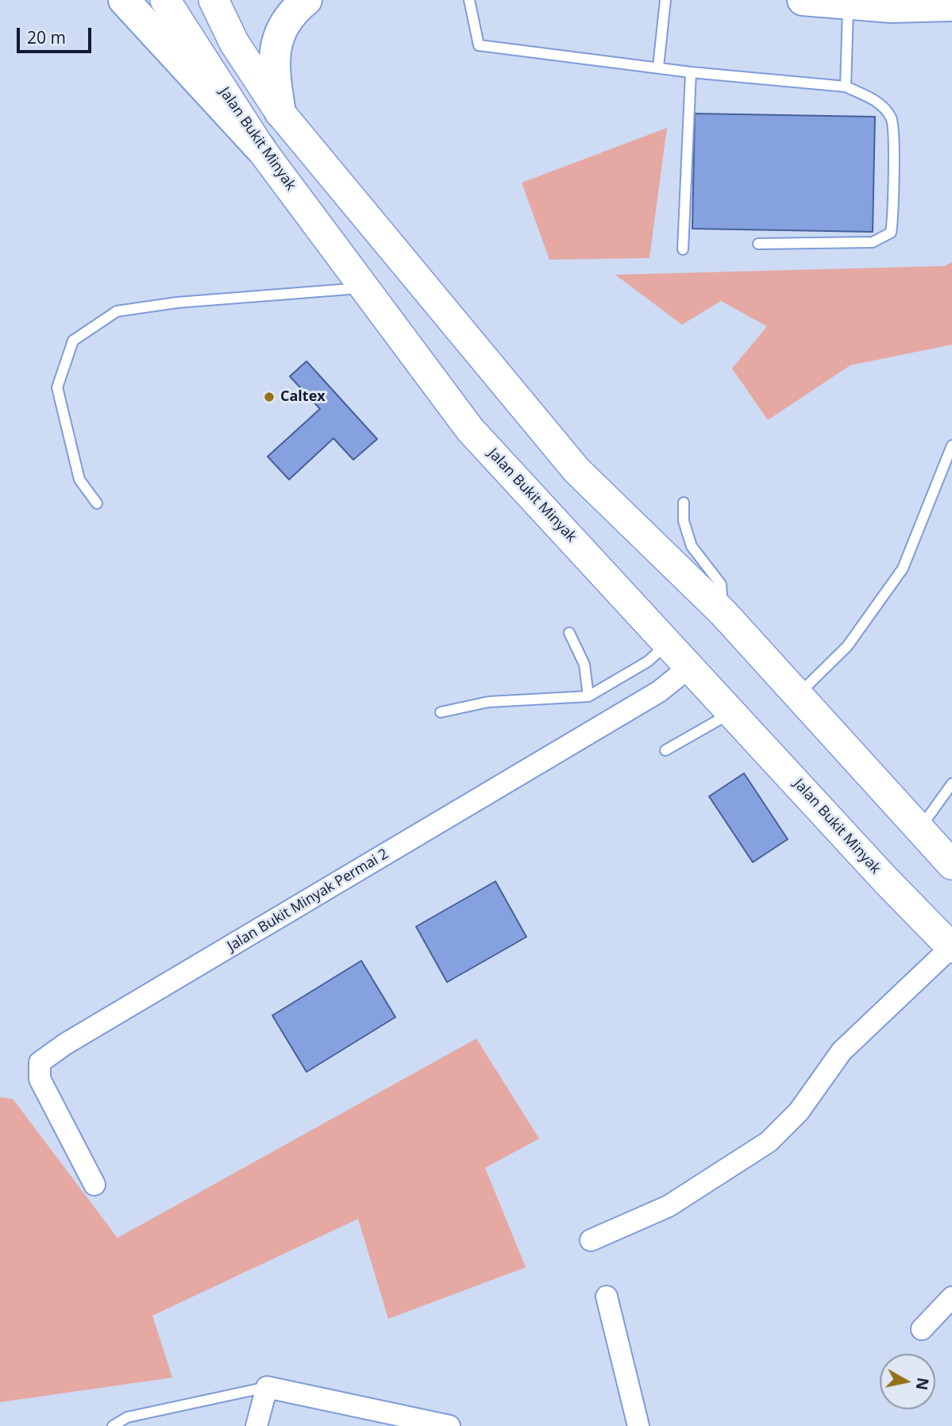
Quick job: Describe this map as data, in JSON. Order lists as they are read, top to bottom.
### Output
{
  "streets": {
    "main road": ["Jalan Bukit Minyak"],
    "street": ["Jalan Bukit Minyak Permai 2"]
  },
  "crossings": [
    ["Jalan Bukit Minyak", "Jalan Bukit Minyak Permai 2"]
  ],
  "places": ["Caltex"],
  "scale_bar": "20 m",
  "north": "right"
}
